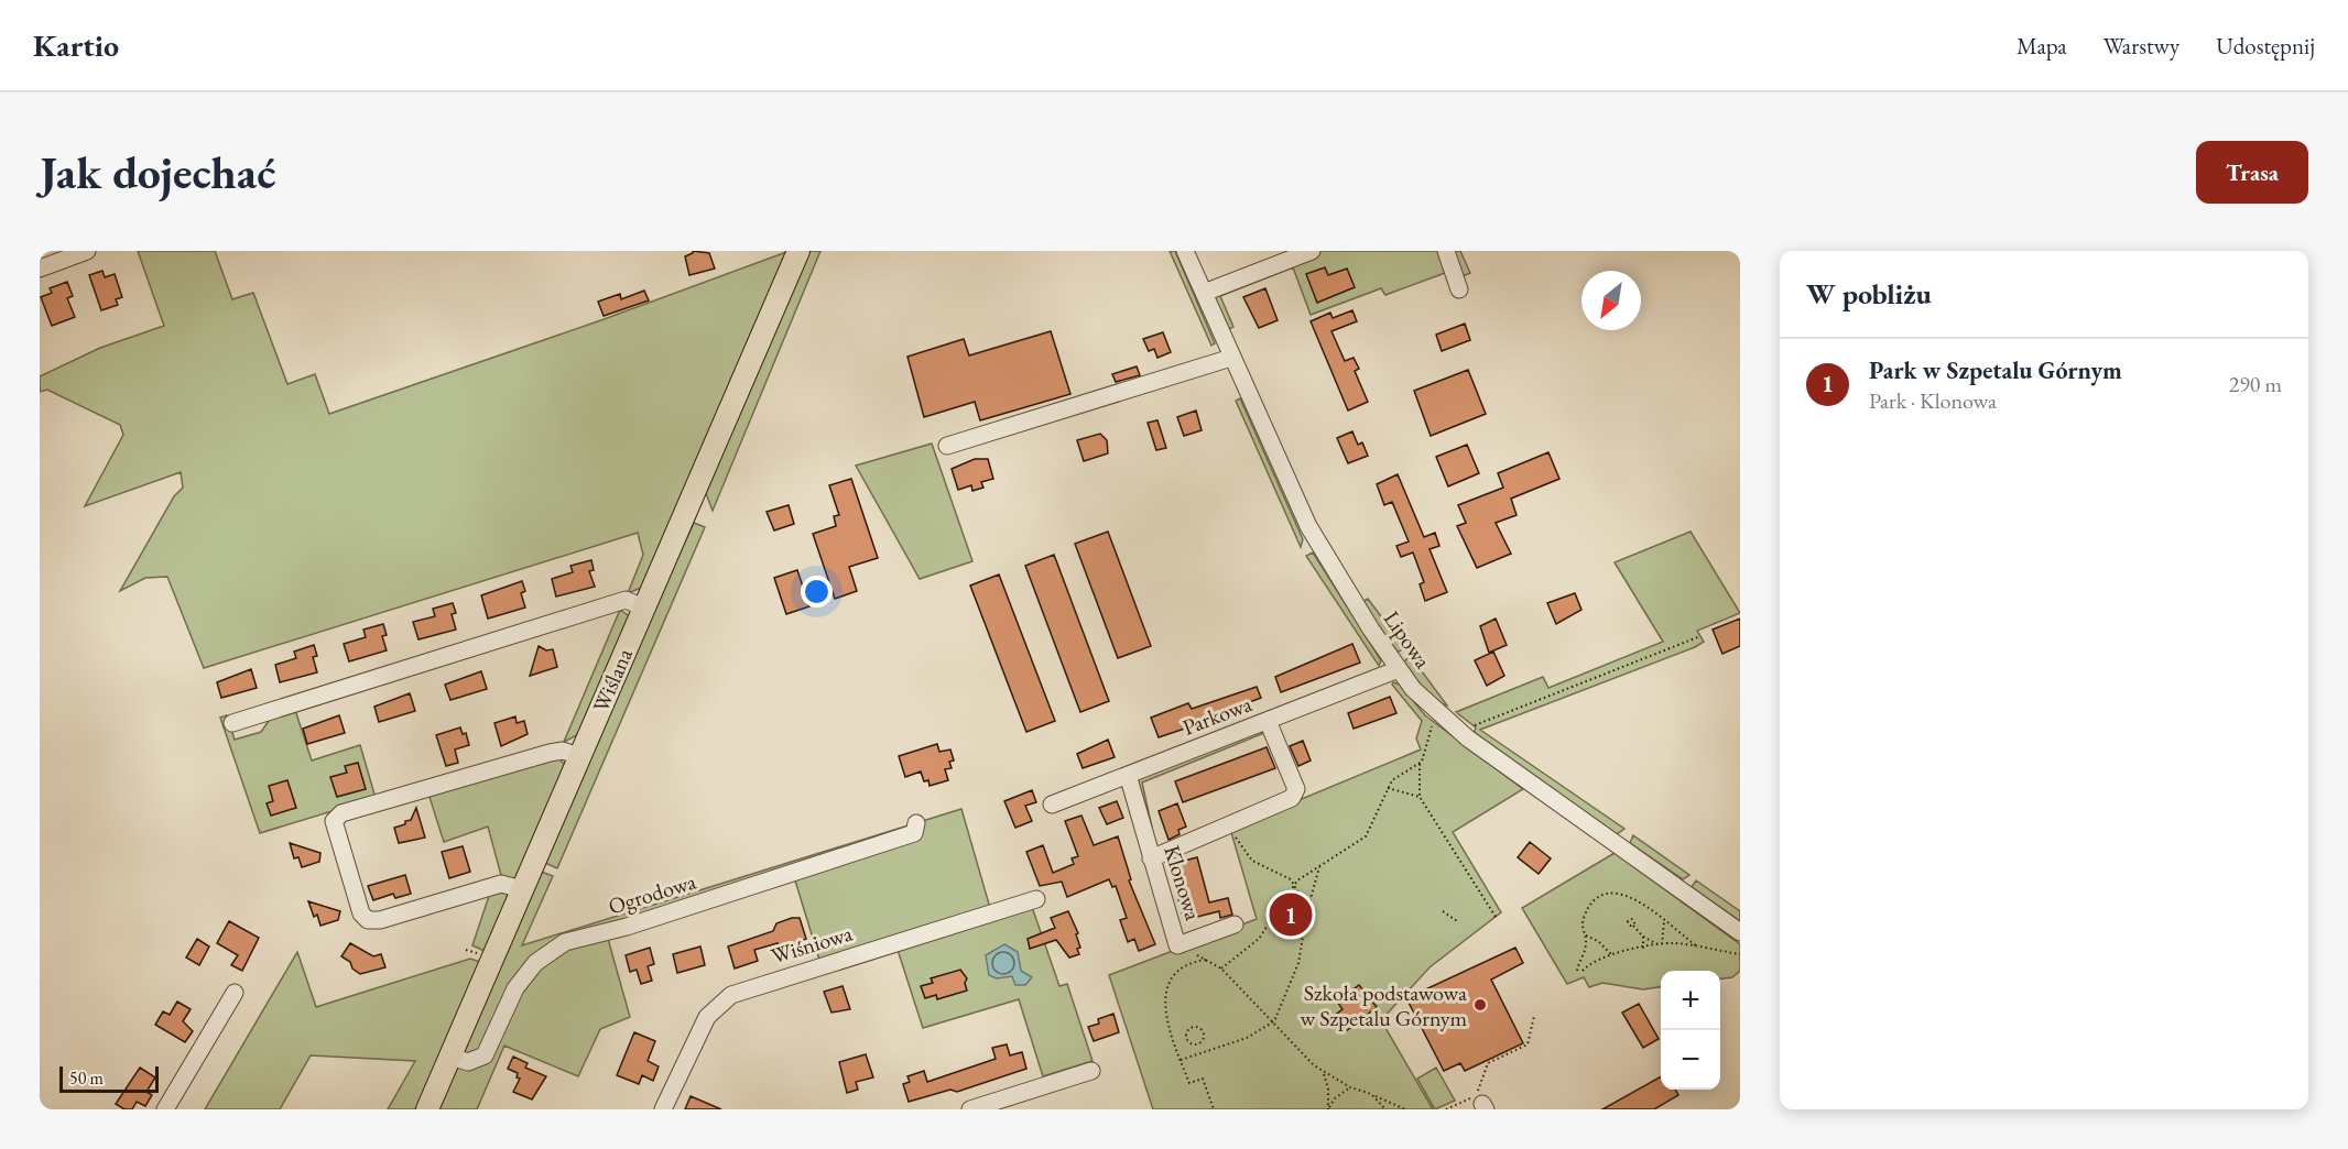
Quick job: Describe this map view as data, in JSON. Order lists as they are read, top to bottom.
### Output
{
  "streets": {
    "main road": ["Wiślana"],
    "street": [
      "Lipowa",
      "Parkowa",
      "Klonowa",
      "Ogrodowa",
      "Wiśniowa"
    ]
  },
  "crossings": [
    ["Lipowa", "Parkowa"],
    ["Wiślana", "Ogrodowa"],
    ["Parkowa", "Klonowa"]
  ],
  "places": ["Szkoła podstawowa w Szpetalu Górnym"],
  "scale_bar": "50 m",
  "north": "bottom left",
  "page": {
    "header": "Kartio",
    "nav": ["Mapa", "Warstwy", "Udostępnij"],
    "buttons": "Trasa",
    "title": "Jak dojechać",
    "heading": "W pobliżu",
    "list": [
      {
        "mark": "1",
        "name": "Park w Szpetalu Górnym",
        "note": "Park · Klonowa",
        "value": "290 m"
      }
    ],
    "pins": "1",
    "map_buttons": ["+", "−"],
    "scale": "50 m"
  }
}
